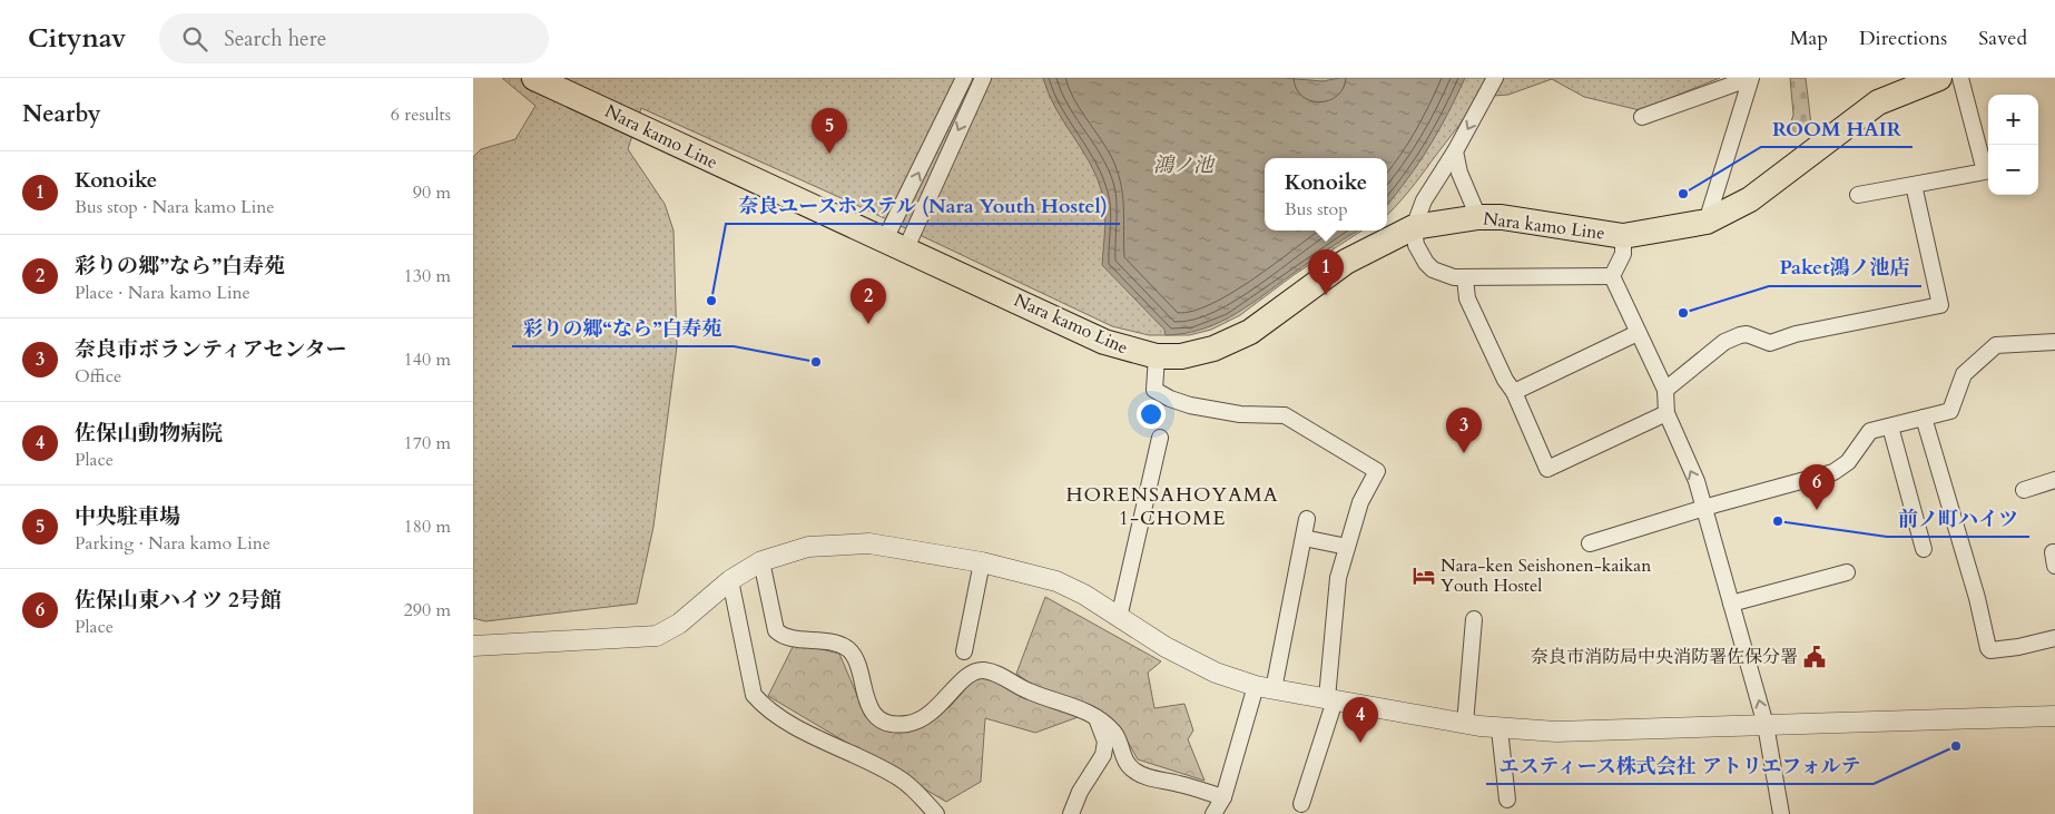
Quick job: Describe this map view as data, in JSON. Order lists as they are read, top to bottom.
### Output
{
  "streets": {
    "main road": ["Nara kamo Line"]
  },
  "districts": ["HORENSAHOYAMA 1-CHOME"],
  "water": ["鴻ノ池"],
  "places": {
    "other": [
      "ROOM HAIR",
      "奈良ユースホステル (Nara Youth Hostel)",
      "Paket鴻ノ池店",
      "彩りの郷“なら”白寿苑",
      "前ノ町ハイツ",
      "エスティース株式会社 アトリエフォルテ"
    ],
    "hotel": ["Nara-ken Seishonen-kaikan Youth Hostel"],
    "public building": ["奈良市消防局中央消防署佐保分署"]
  },
  "page": {
    "header": "Citynav",
    "search": "Search here",
    "nav": ["Map", "Directions", "Saved"],
    "heading": ["Nearby", "6 results"],
    "map_buttons": ["+", "−"],
    "pins": [
      "5",
      "1",
      "2",
      "3",
      "6",
      "4"
    ],
    "list": [
      {
        "mark": "1",
        "name": "Konoike",
        "note": "Bus stop · Nara kamo Line",
        "value": "90 m"
      },
      {
        "mark": "2",
        "name": "彩りの郷”なら”白寿苑",
        "note": "Place · Nara kamo Line",
        "value": "130 m"
      },
      {
        "mark": "3",
        "name": "奈良市ボランティアセンター",
        "note": "Office",
        "value": "140 m"
      },
      {
        "mark": "4",
        "name": "佐保山動物病院",
        "note": "Place",
        "value": "170 m"
      },
      {
        "mark": "5",
        "name": "中央駐車場",
        "note": "Parking · Nara kamo Line",
        "value": "180 m"
      },
      {
        "mark": "6",
        "name": "佐保山東ハイツ 2号館",
        "note": "Place",
        "value": "290 m"
      }
    ],
    "popup": ["Konoike", "Bus stop"]
  }
}
